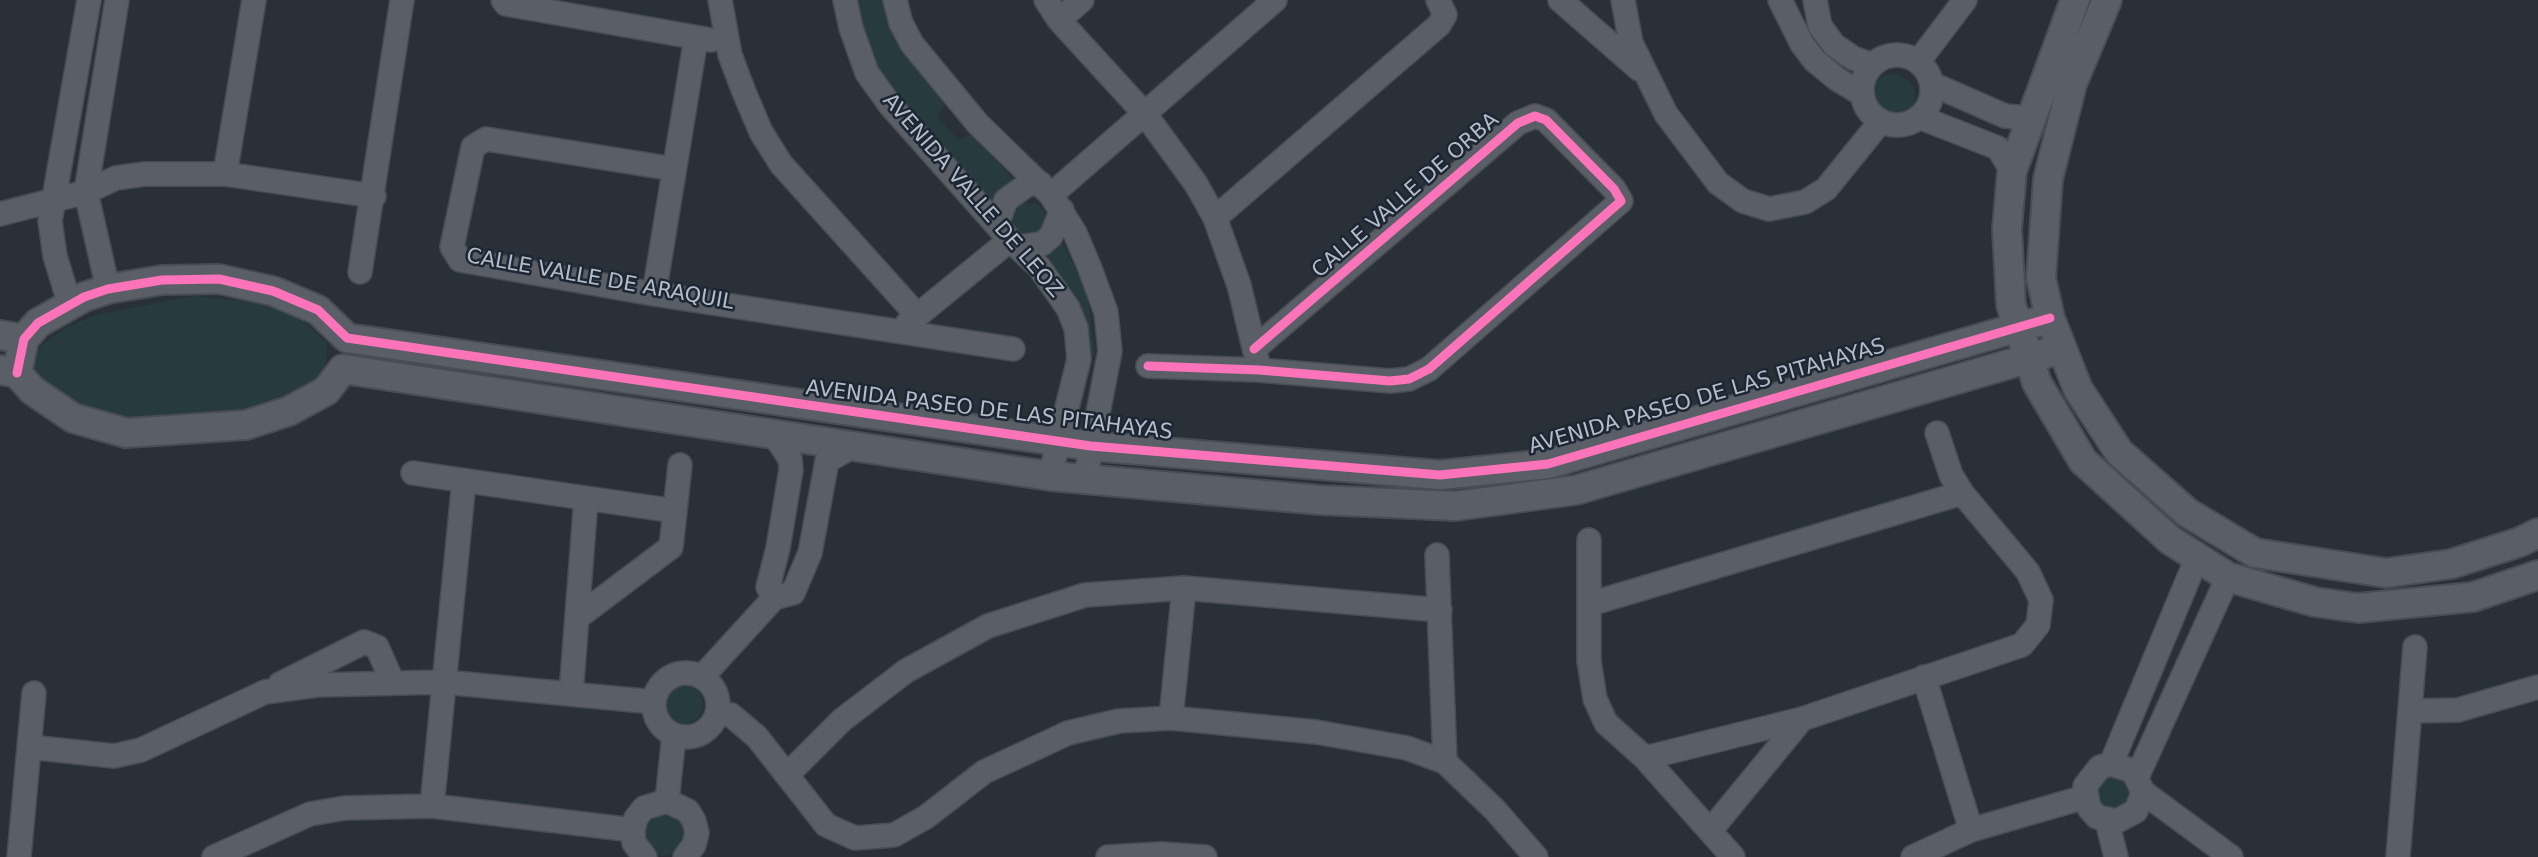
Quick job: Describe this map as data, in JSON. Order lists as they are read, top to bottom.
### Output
{
  "streets": {
    "street": [
      "AVENIDA VALLE DE LEOZ",
      "CALLE VALLE DE ORBA",
      "CALLE VALLE DE ARAQUIL",
      "AVENIDA PASEO DE LAS PITAHAYAS"
    ]
  },
  "crossings": [
    ["AVENIDA VALLE DE LEOZ", "AVENIDA PASEO DE LAS PITAHAYAS"]
  ]
}
